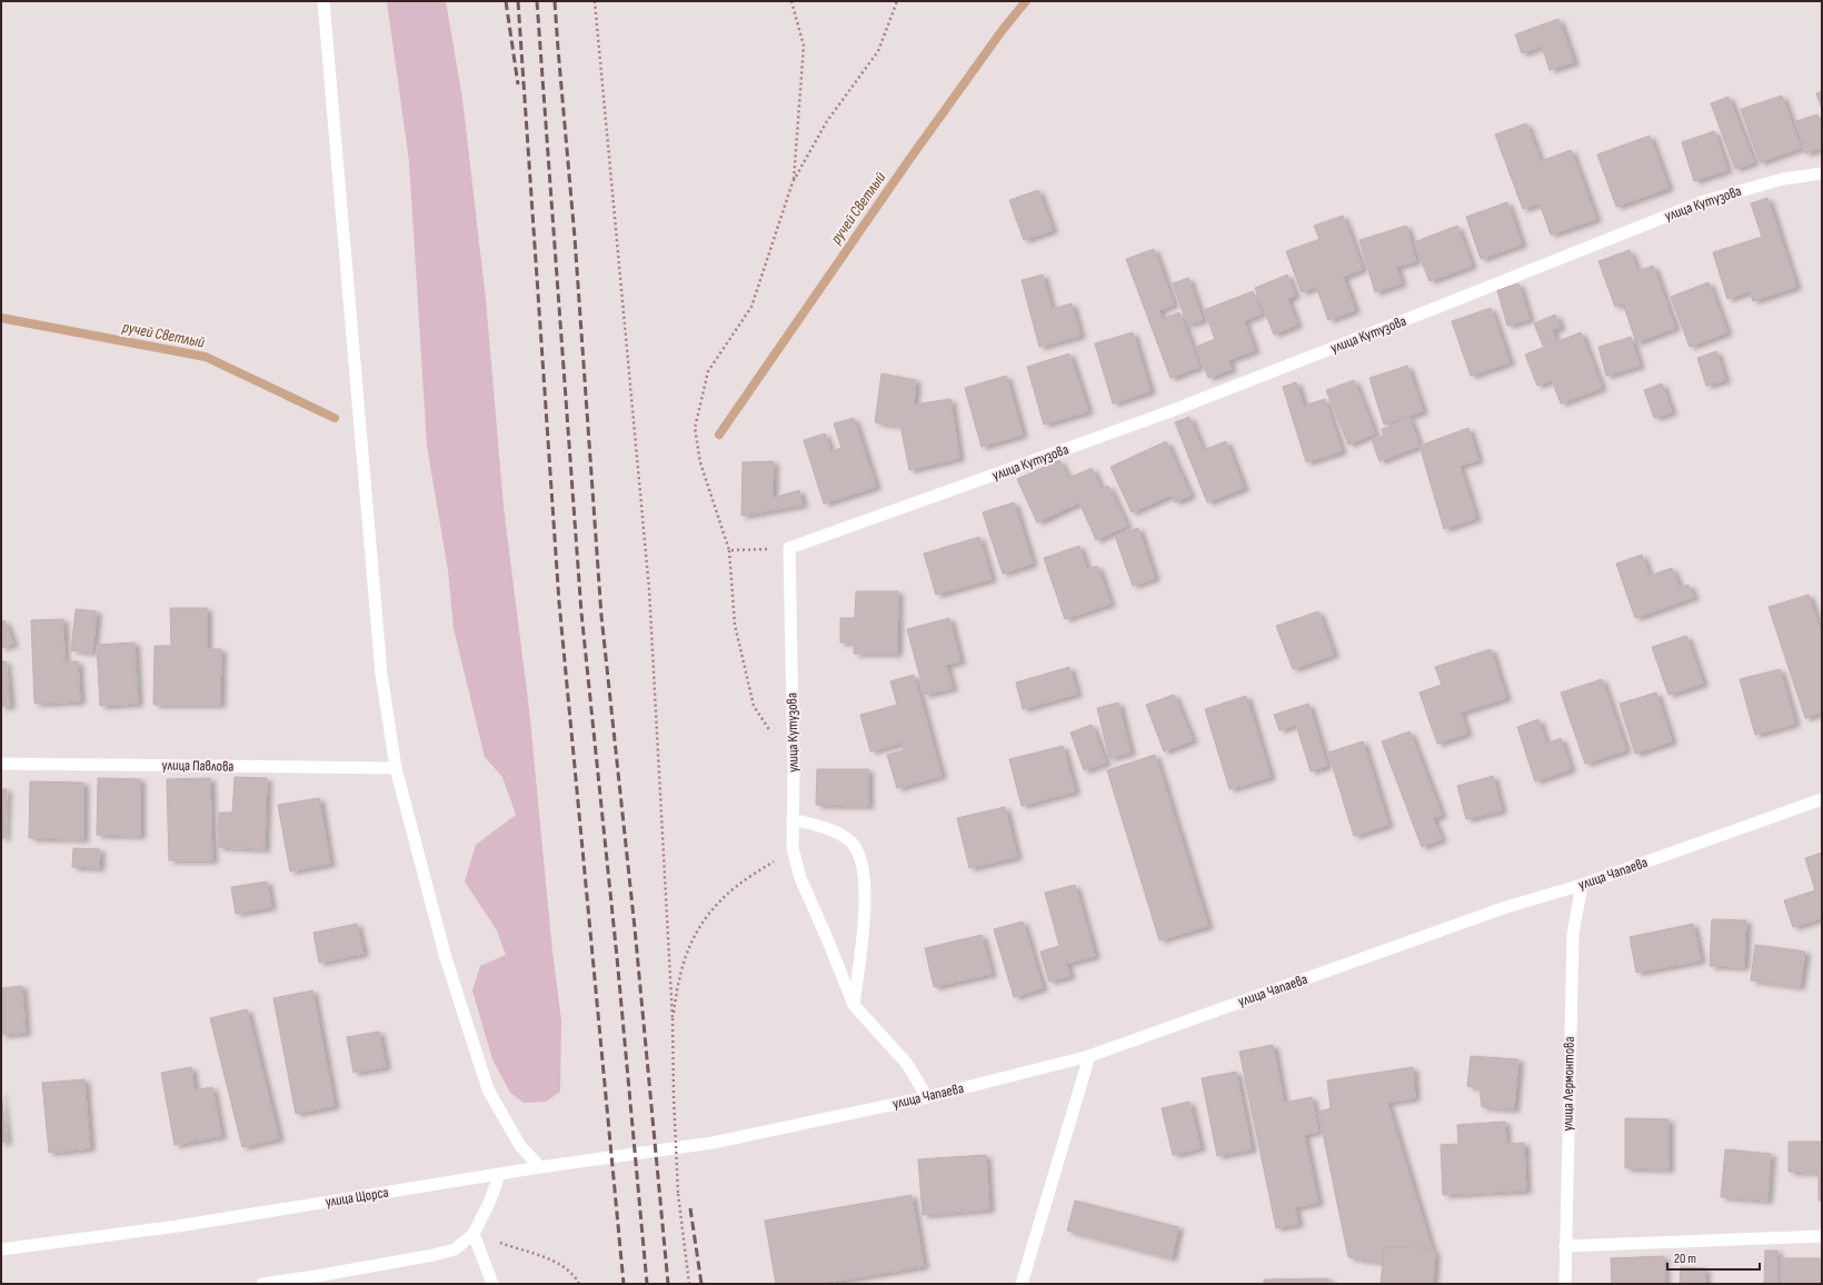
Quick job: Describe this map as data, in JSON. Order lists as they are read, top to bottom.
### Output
{
  "streets": {
    "street": [
      "улица Кутузова",
      "улица Павлова",
      "улица Чапаева",
      "улица Лермонтова",
      "улица Щорса"
    ]
  },
  "crossings": [
    ["улица Кутузова", "улица Чапаева"],
    ["улица Чапаева", "улица Лермонтова"],
    ["улица Чапаева", "улица Щорса"]
  ],
  "water": ["ручей Светлый"],
  "scale_bar": "20 m"
}
